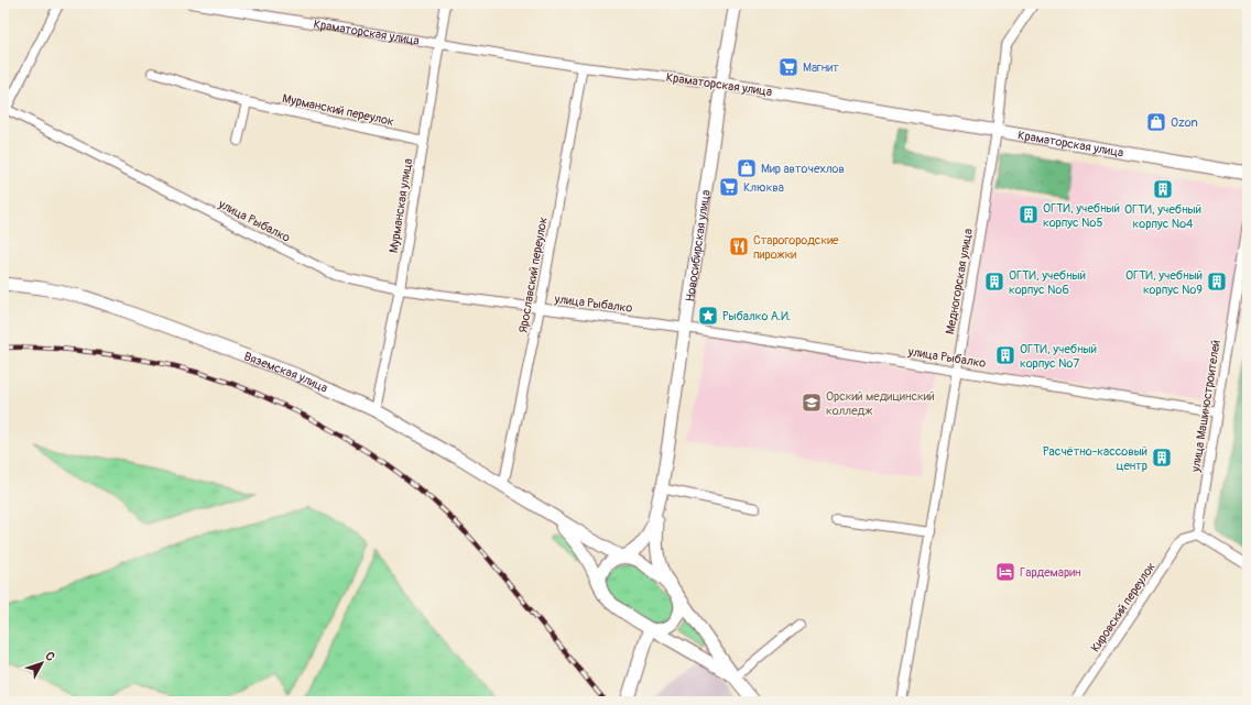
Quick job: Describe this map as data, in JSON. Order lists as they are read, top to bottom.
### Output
{
  "streets": {
    "main road": ["Краматорская улица", "Новосибирская улица", "Вяземская улица"],
    "street": [
      "Мурманский переулок",
      "Мурманская улица",
      "улица Рыбалко",
      "Ярославский переулок",
      "Медногорская улица",
      "улица Машиностроителей",
      "Кировский переулок"
    ]
  },
  "crossings": [
    ["Краматорская улица", "Мурманская улица"],
    ["Краматорская улица", "Новосибирская улица"],
    ["Краматорская улица", "Ярославский переулок"],
    ["Краматорская улица", "Медногорская улица"],
    ["Мурманский переулок", "Мурманская улица"],
    ["Мурманская улица", "улица Рыбалко"],
    ["Мурманская улица", "Вяземская улица"],
    ["улица Рыбалко", "Новосибирская улица"],
    ["улица Рыбалко", "Ярославский переулок"],
    ["улица Рыбалко", "Медногорская улица"],
    ["улица Рыбалко", "улица Машиностроителей"],
    ["Ярославский переулок", "Вяземская улица"],
    ["улица Машиностроителей", "Кировский переулок"]
  ],
  "places": {
    "supermarket": ["Магнит", "Клюква"],
    "shop": ["Ozon", "Мир авточехлов"],
    "building": [
      "ОГТИ, учебный корпус №4",
      "ОГТИ, учебный корпус №5",
      "ОГТИ, учебный корпус №6",
      "ОГТИ, учебный корпус №9",
      "ОГТИ, учебный корпус №7",
      "Расчётно-кассовый центр"
    ],
    "restaurant": ["Старогородские пирожки"],
    "place": ["Рыбалко А.И."],
    "school or university": ["Орский медицинский колледж"],
    "hotel": ["Гардемарин"]
  },
  "north": "top right"
}
